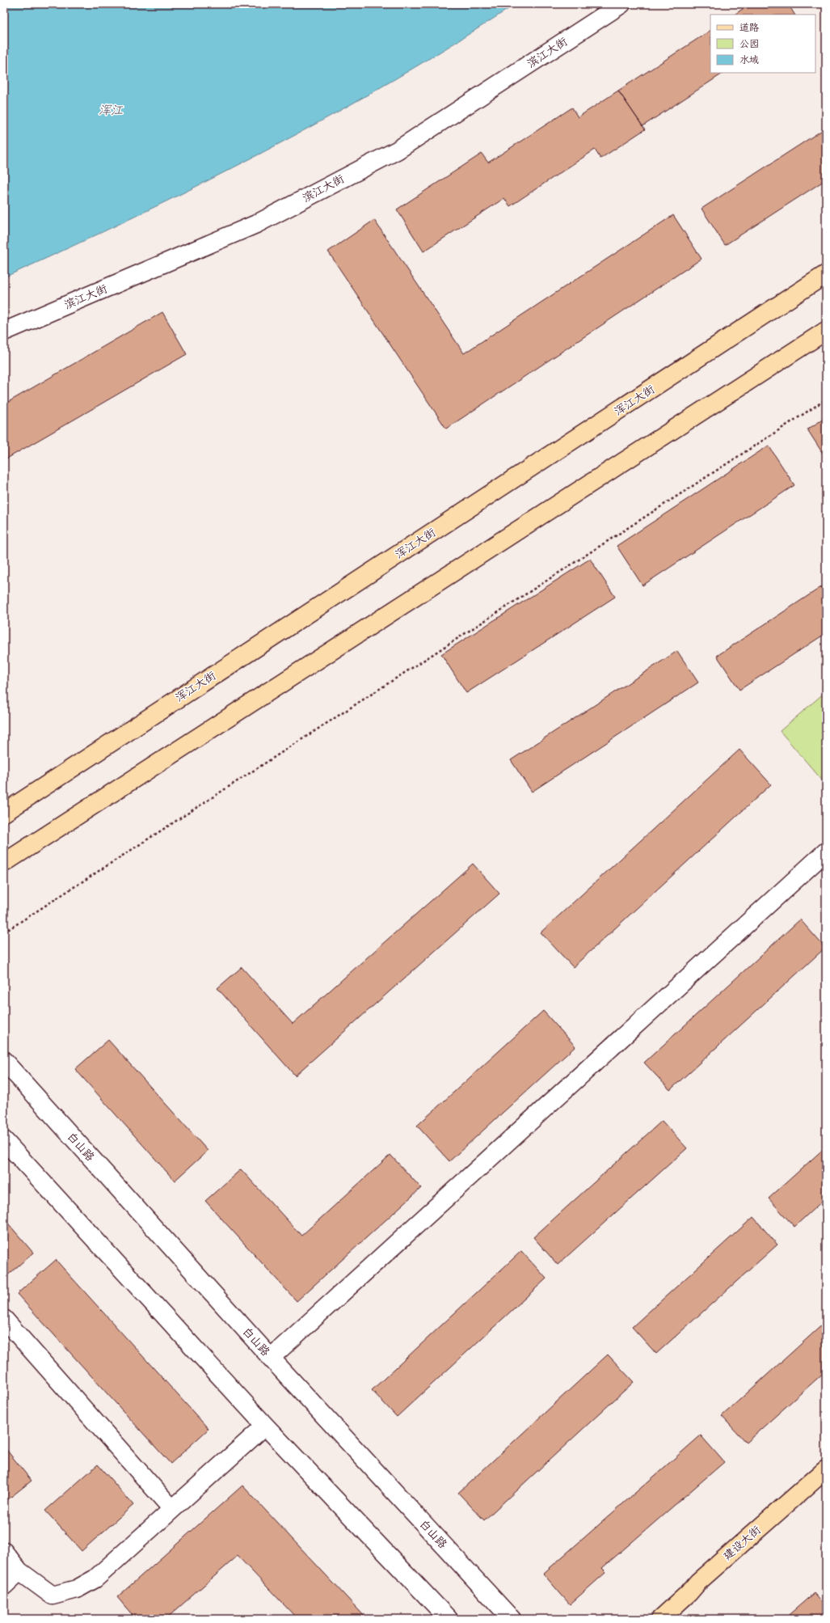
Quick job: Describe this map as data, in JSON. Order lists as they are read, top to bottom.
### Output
{
  "streets": {
    "main road": ["浑江大街", "建设大街"],
    "street": ["滨江大街", "白山路"]
  },
  "water": ["浑江"],
  "legend": ["道路", "公园", "水域"]
}
